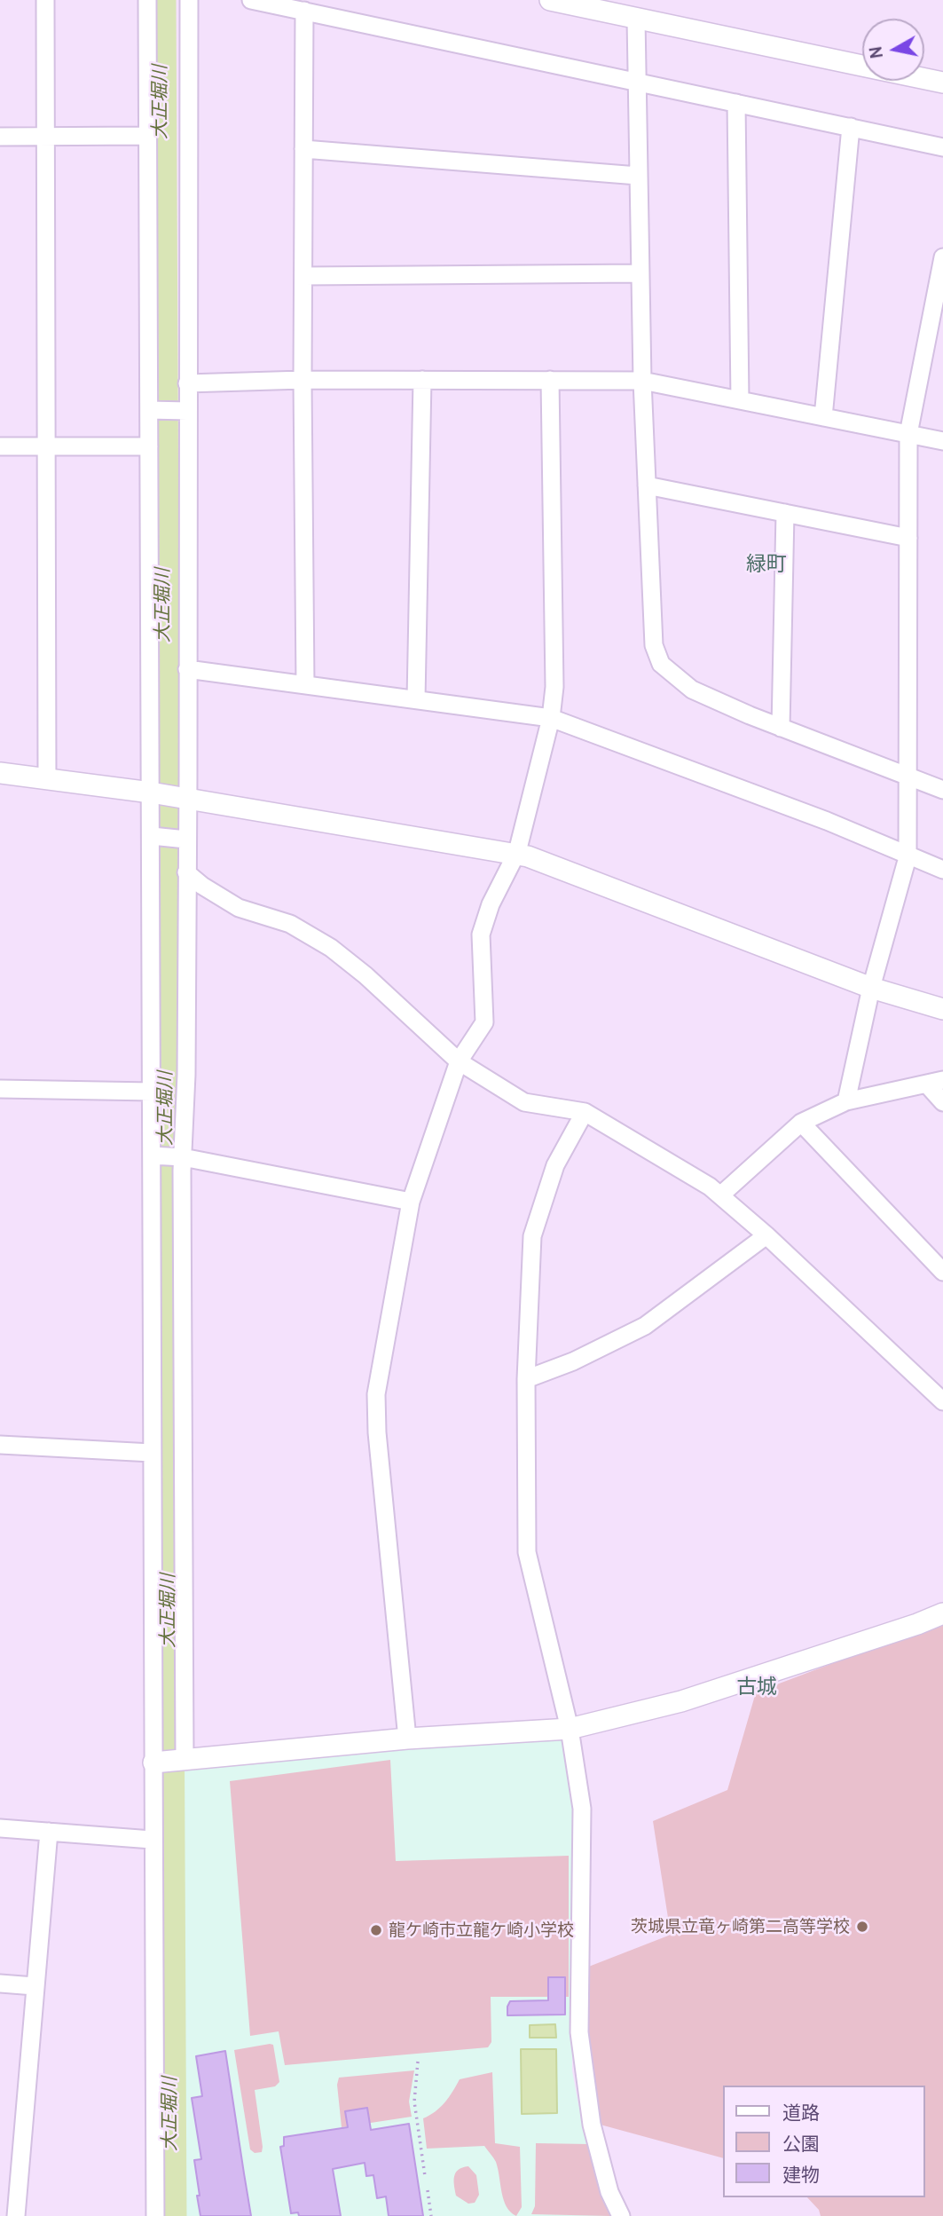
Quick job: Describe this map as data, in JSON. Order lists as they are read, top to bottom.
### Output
{
  "districts": ["緑町", "古城"],
  "water": ["大正堀川"],
  "places": ["茨城県立竜ヶ崎第二高等学校", "龍ケ崎市立龍ケ崎小学校"],
  "legend": ["道路", "公園", "建物"],
  "north": "left"
}
